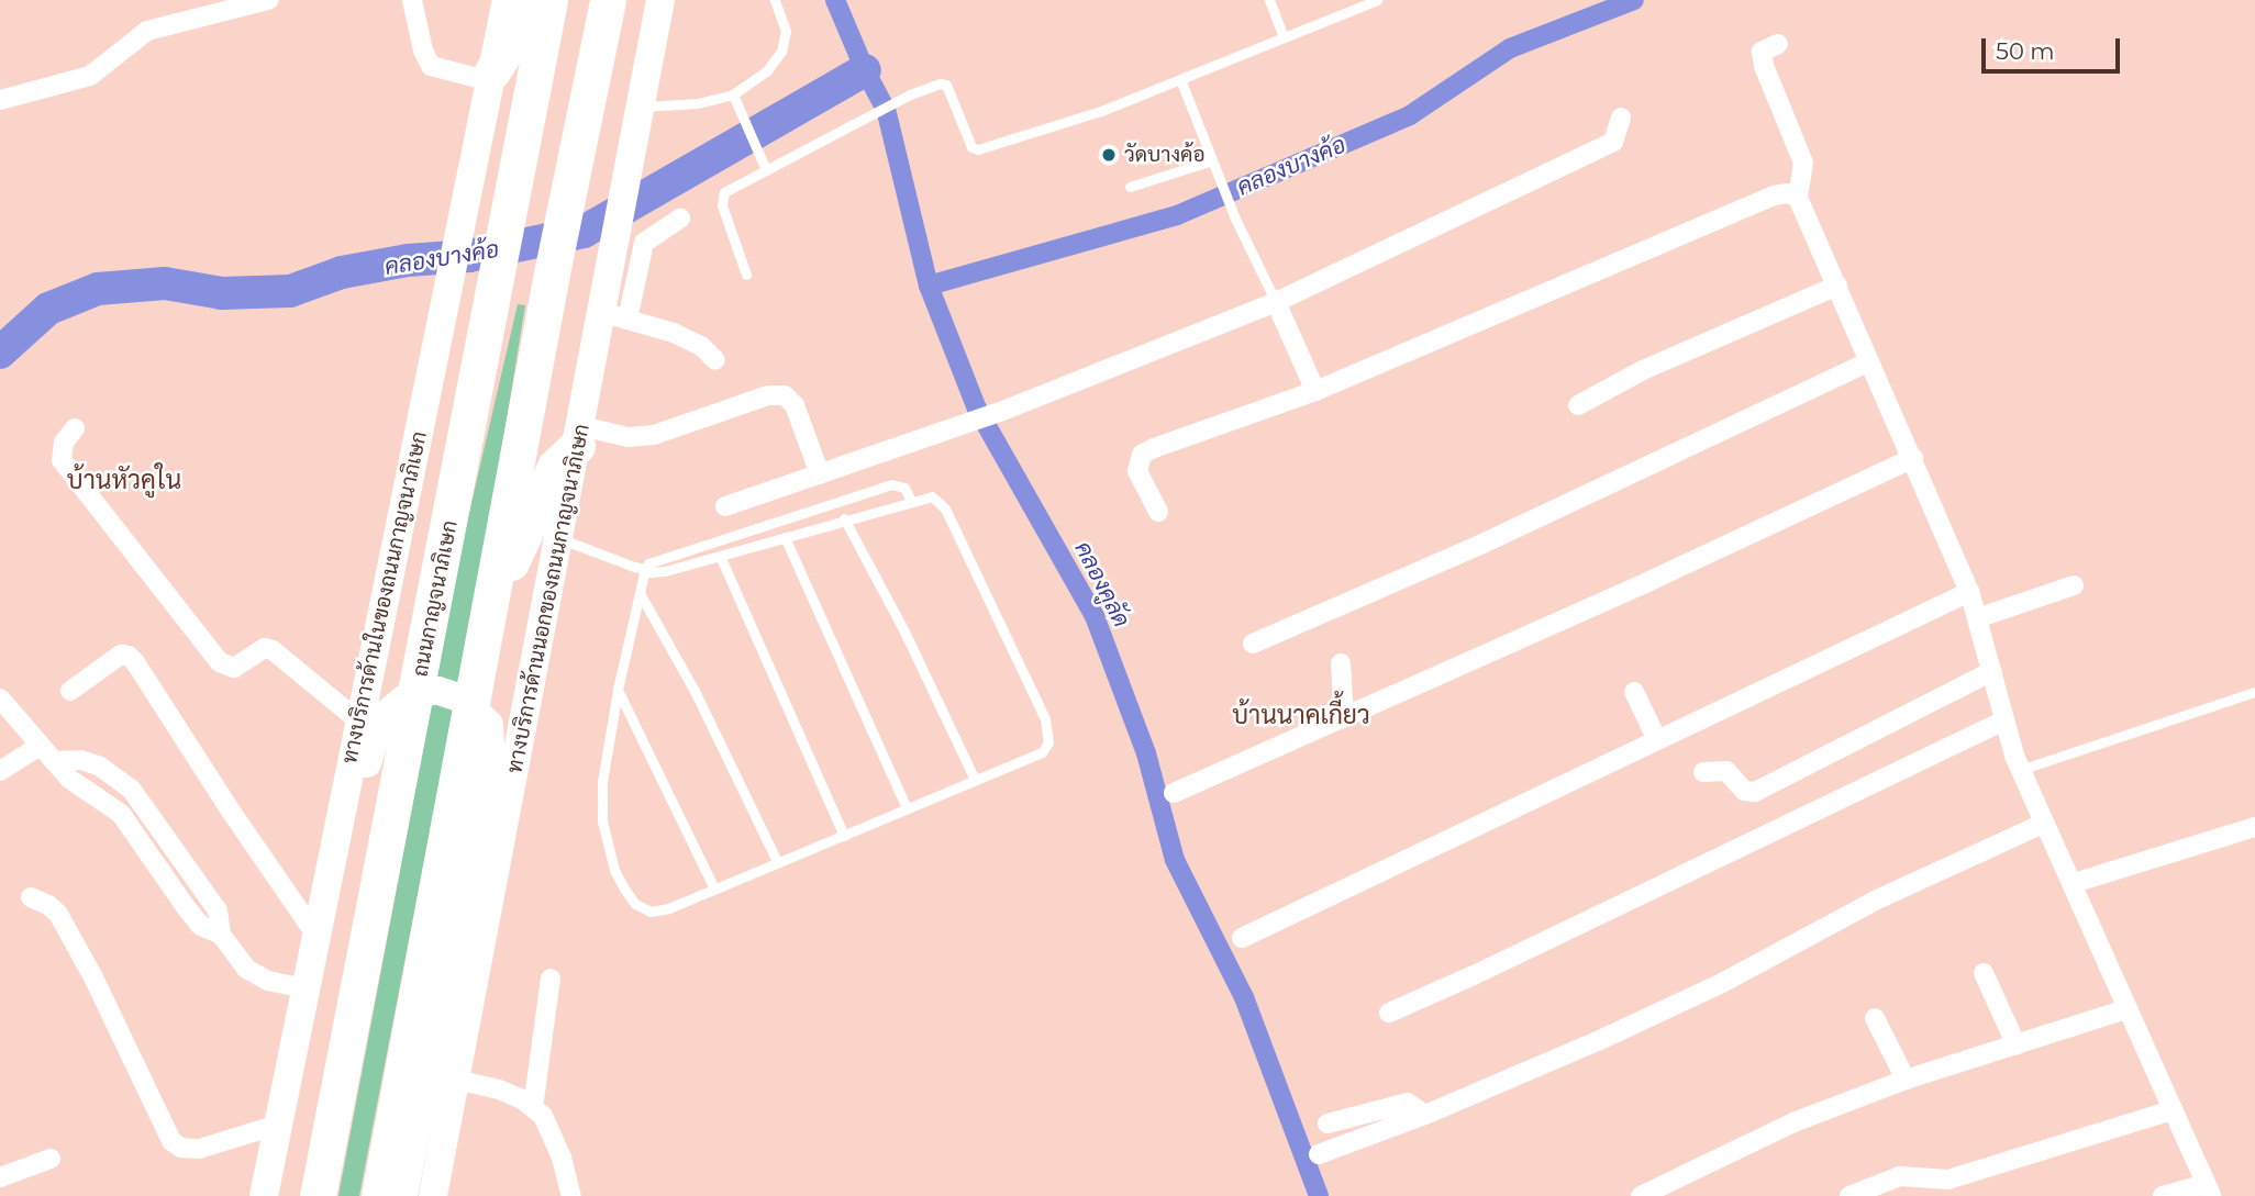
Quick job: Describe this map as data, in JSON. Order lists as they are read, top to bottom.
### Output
{
  "streets": {
    "highway": ["ถนนกาญจนาภิเษก"],
    "main road": ["ทางบริการด้านในของถนนกาญจนาภิเษก", "ทางบริการด้านนอกของถนนกาญจนาภิเษก"]
  },
  "districts": ["บ้านหัวคูใน", "บ้านนาคเกี้ยว"],
  "water": ["คลองบางค้อ", "คลองคูลัด"],
  "places": ["วัดบางค้อ"],
  "scale_bar": "50 m"
}
